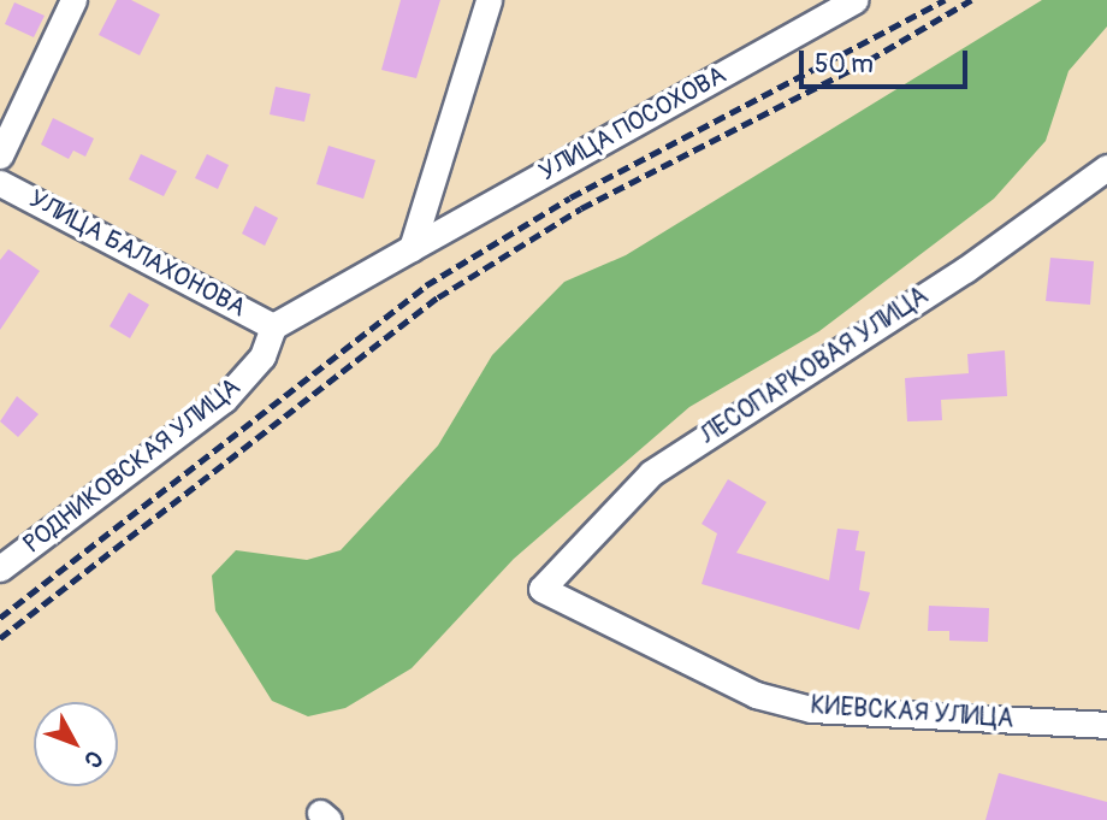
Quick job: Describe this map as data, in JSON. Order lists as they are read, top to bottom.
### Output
{
  "streets": {
    "street": [
      "УЛИЦА ПОСОХОВА",
      "УЛИЦА БАЛАХОНОВА",
      "ЛЕСОПАРКОВАЯ УЛИЦА",
      "РОДНИКОВСКАЯ УЛИЦА",
      "КИЕВСКАЯ УЛИЦА"
    ]
  },
  "crossings": [
    ["УЛИЦА БАЛАХОНОВА", "РОДНИКОВСКАЯ УЛИЦА"],
    ["ЛЕСОПАРКОВАЯ УЛИЦА", "КИЕВСКАЯ УЛИЦА"]
  ],
  "scale_bar": "50 m",
  "north": "bottom right"
}
